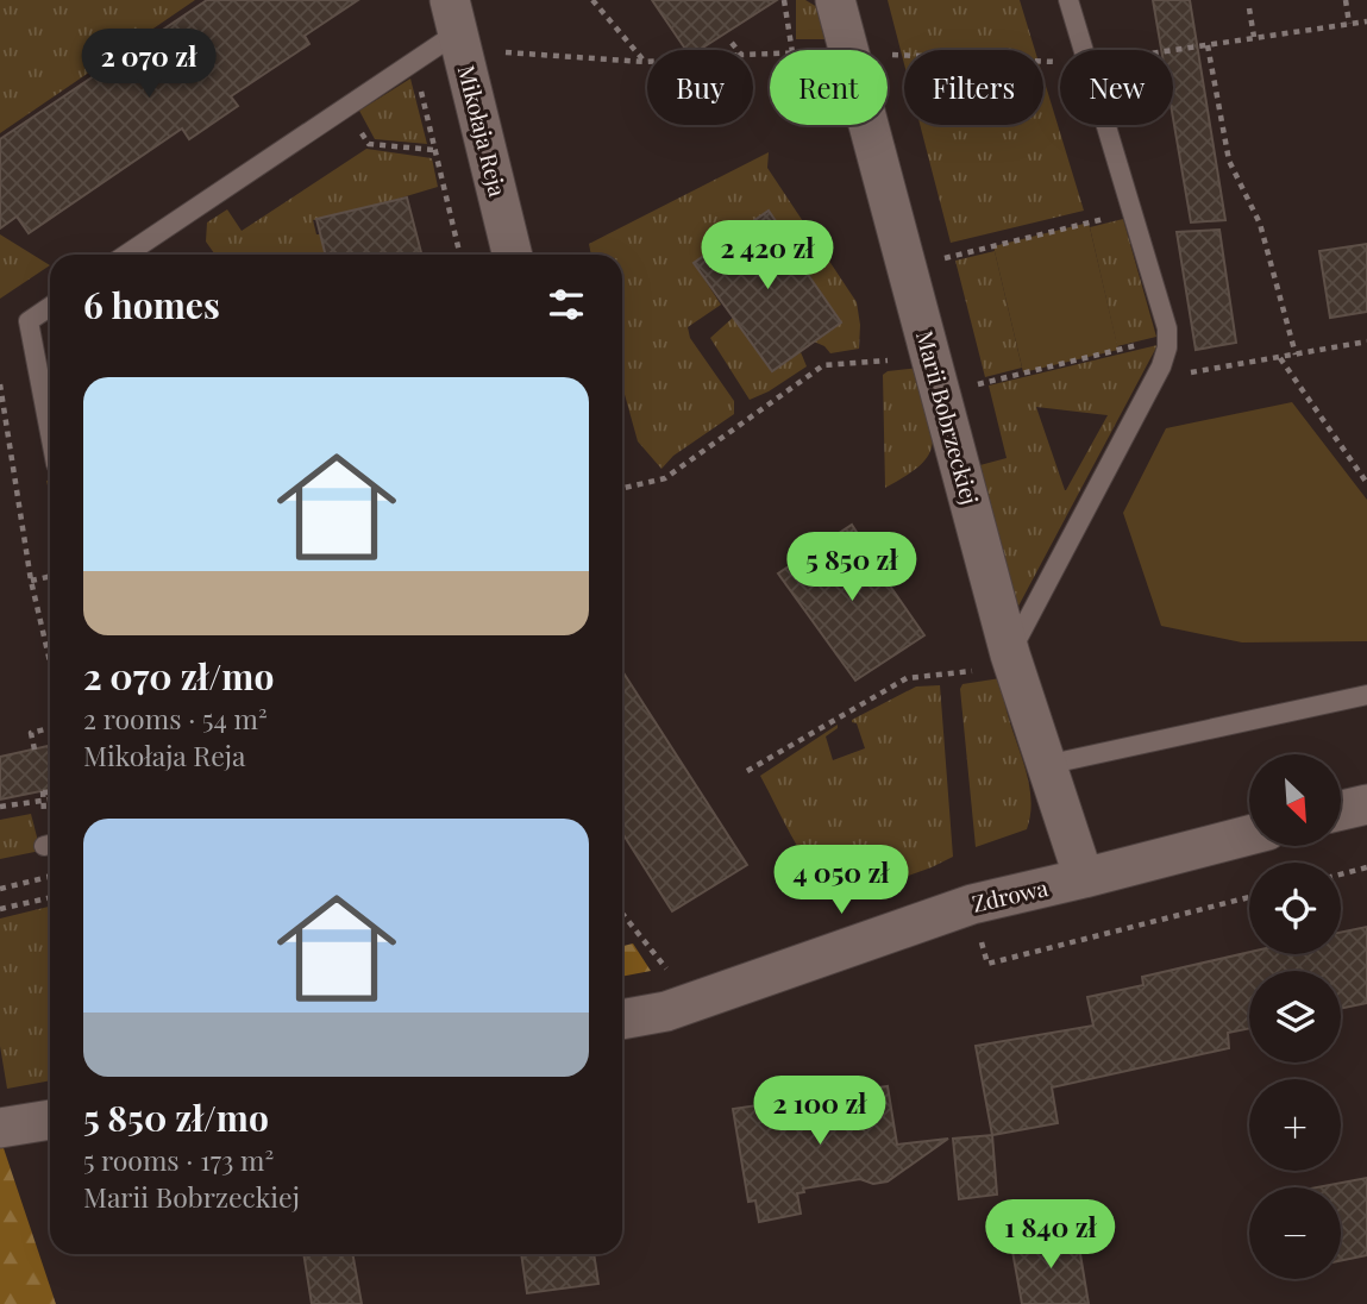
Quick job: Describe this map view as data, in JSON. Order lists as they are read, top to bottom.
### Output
{
  "streets": {
    "street": ["Mikołaja Reja", "Marii Bobrzeckiej", "Zdrowa"]
  },
  "crossings": [
    ["Marii Bobrzeckiej", "Zdrowa"]
  ],
  "north": "bottom right",
  "page": {
    "price": [
      "2 070 zł",
      "2 420 zł",
      "5 850 zł",
      "4 050 zł",
      "2 100 zł",
      "1 840 zł"
    ],
    "chip": [
      "Buy",
      "Rent",
      "Filters",
      "New"
    ],
    "heading": "6 homes",
    "list": [
      {
        "name": "2 070 zł/mo",
        "note": "2 rooms · 54 m² · Mikołaja Reja"
      },
      {
        "name": "5 850 zł/mo",
        "note": "5 rooms · 173 m² · Marii Bobrzeckiej"
      }
    ],
    "map_buttons": ["+", "−"]
  }
}
